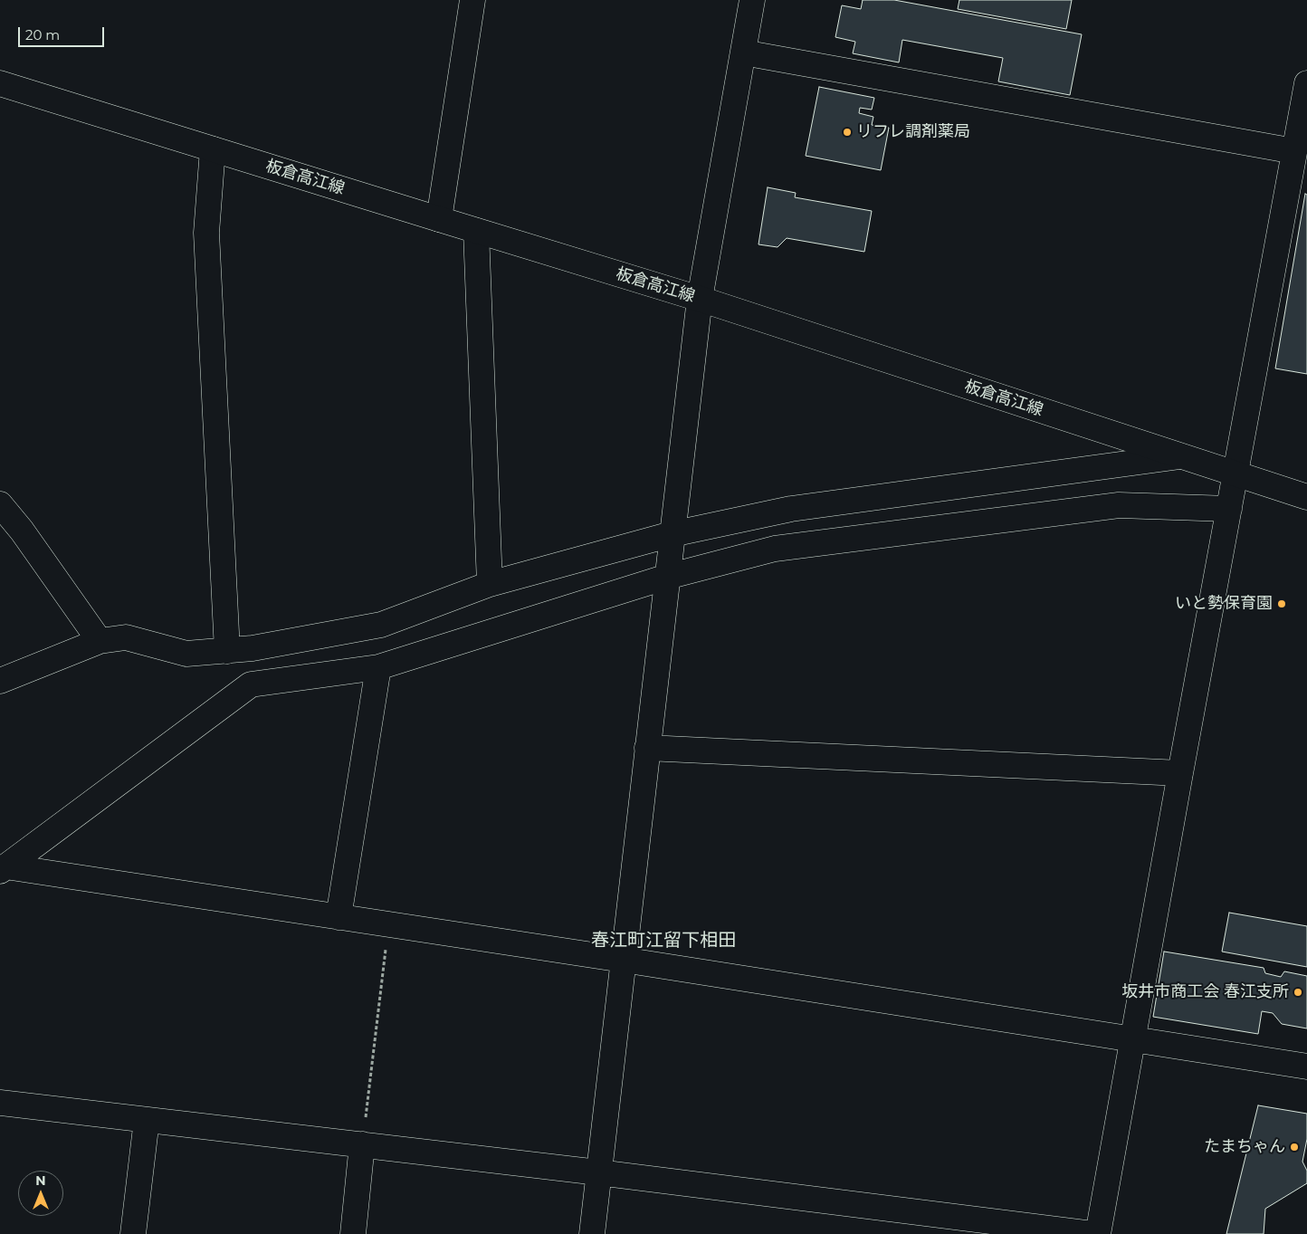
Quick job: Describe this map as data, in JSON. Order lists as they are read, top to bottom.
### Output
{
  "streets": {
    "street": ["板倉高江線"]
  },
  "districts": ["春江町江留下相田"],
  "places": [
    "リフレ調剤薬局",
    "いと勢保育園",
    "坂井市商工会 春江支所",
    "たまちゃん"
  ],
  "scale_bar": "20 m",
  "north": "top"
}
